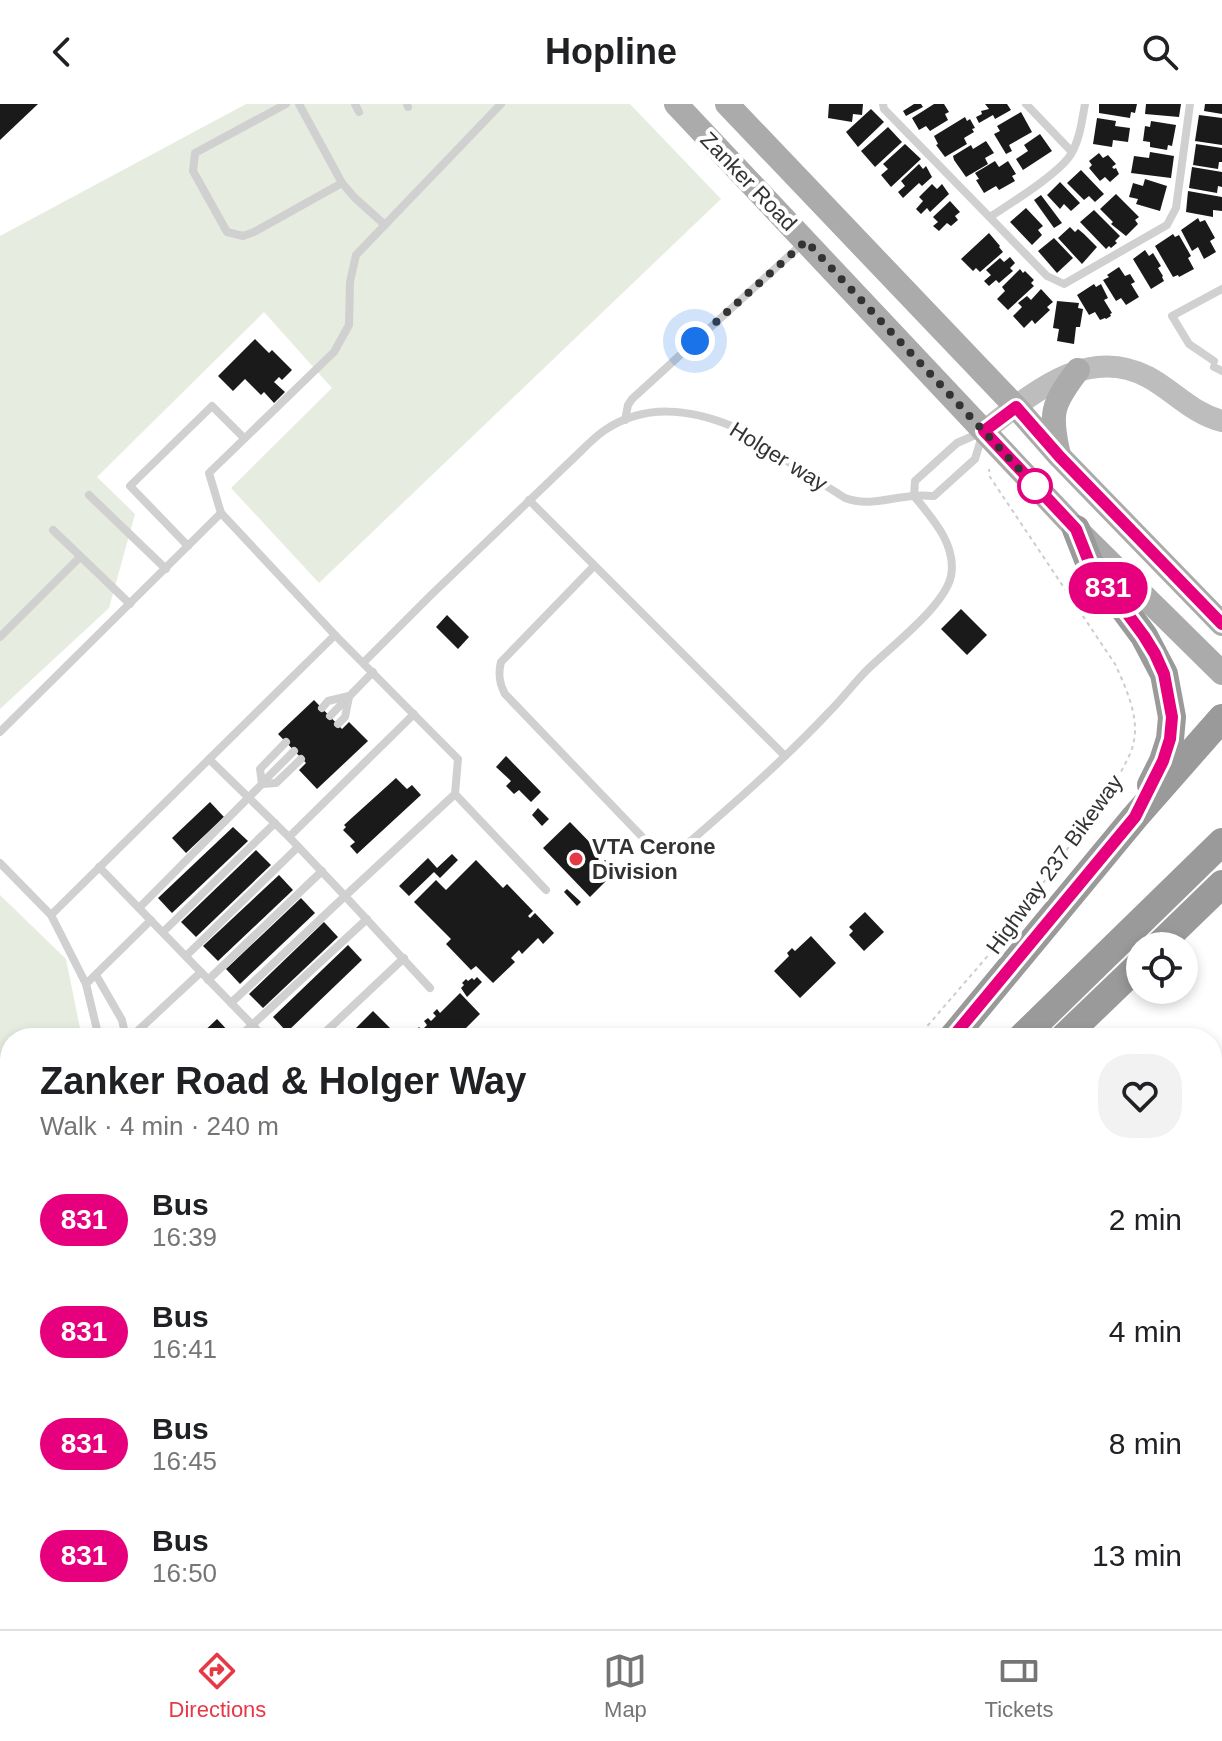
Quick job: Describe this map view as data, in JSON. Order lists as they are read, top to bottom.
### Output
{
  "streets": {
    "main road": ["Zanker Road"],
    "lane": ["Holger way"],
    "path": ["Highway 237 Bikeway"]
  },
  "places": ["VTA Cerone Division"],
  "lines": ["bus line 831"],
  "page": {
    "header": "Hopline",
    "on_map": "831",
    "heading": ["Zanker Road & Holger Way", "Walk · 4 min · 240 m"],
    "list": [
      {
        "mark": "831",
        "name": "Bus",
        "note": "16:39",
        "value": "2 min"
      },
      {
        "mark": "831",
        "name": "Bus",
        "note": "16:41",
        "value": "4 min"
      },
      {
        "mark": "831",
        "name": "Bus",
        "note": "16:45",
        "value": "8 min"
      },
      {
        "mark": "831",
        "name": "Bus",
        "note": "16:50",
        "value": "13 min"
      }
    ],
    "tabs": ["Directions", "Map", "Tickets"]
  }
}
